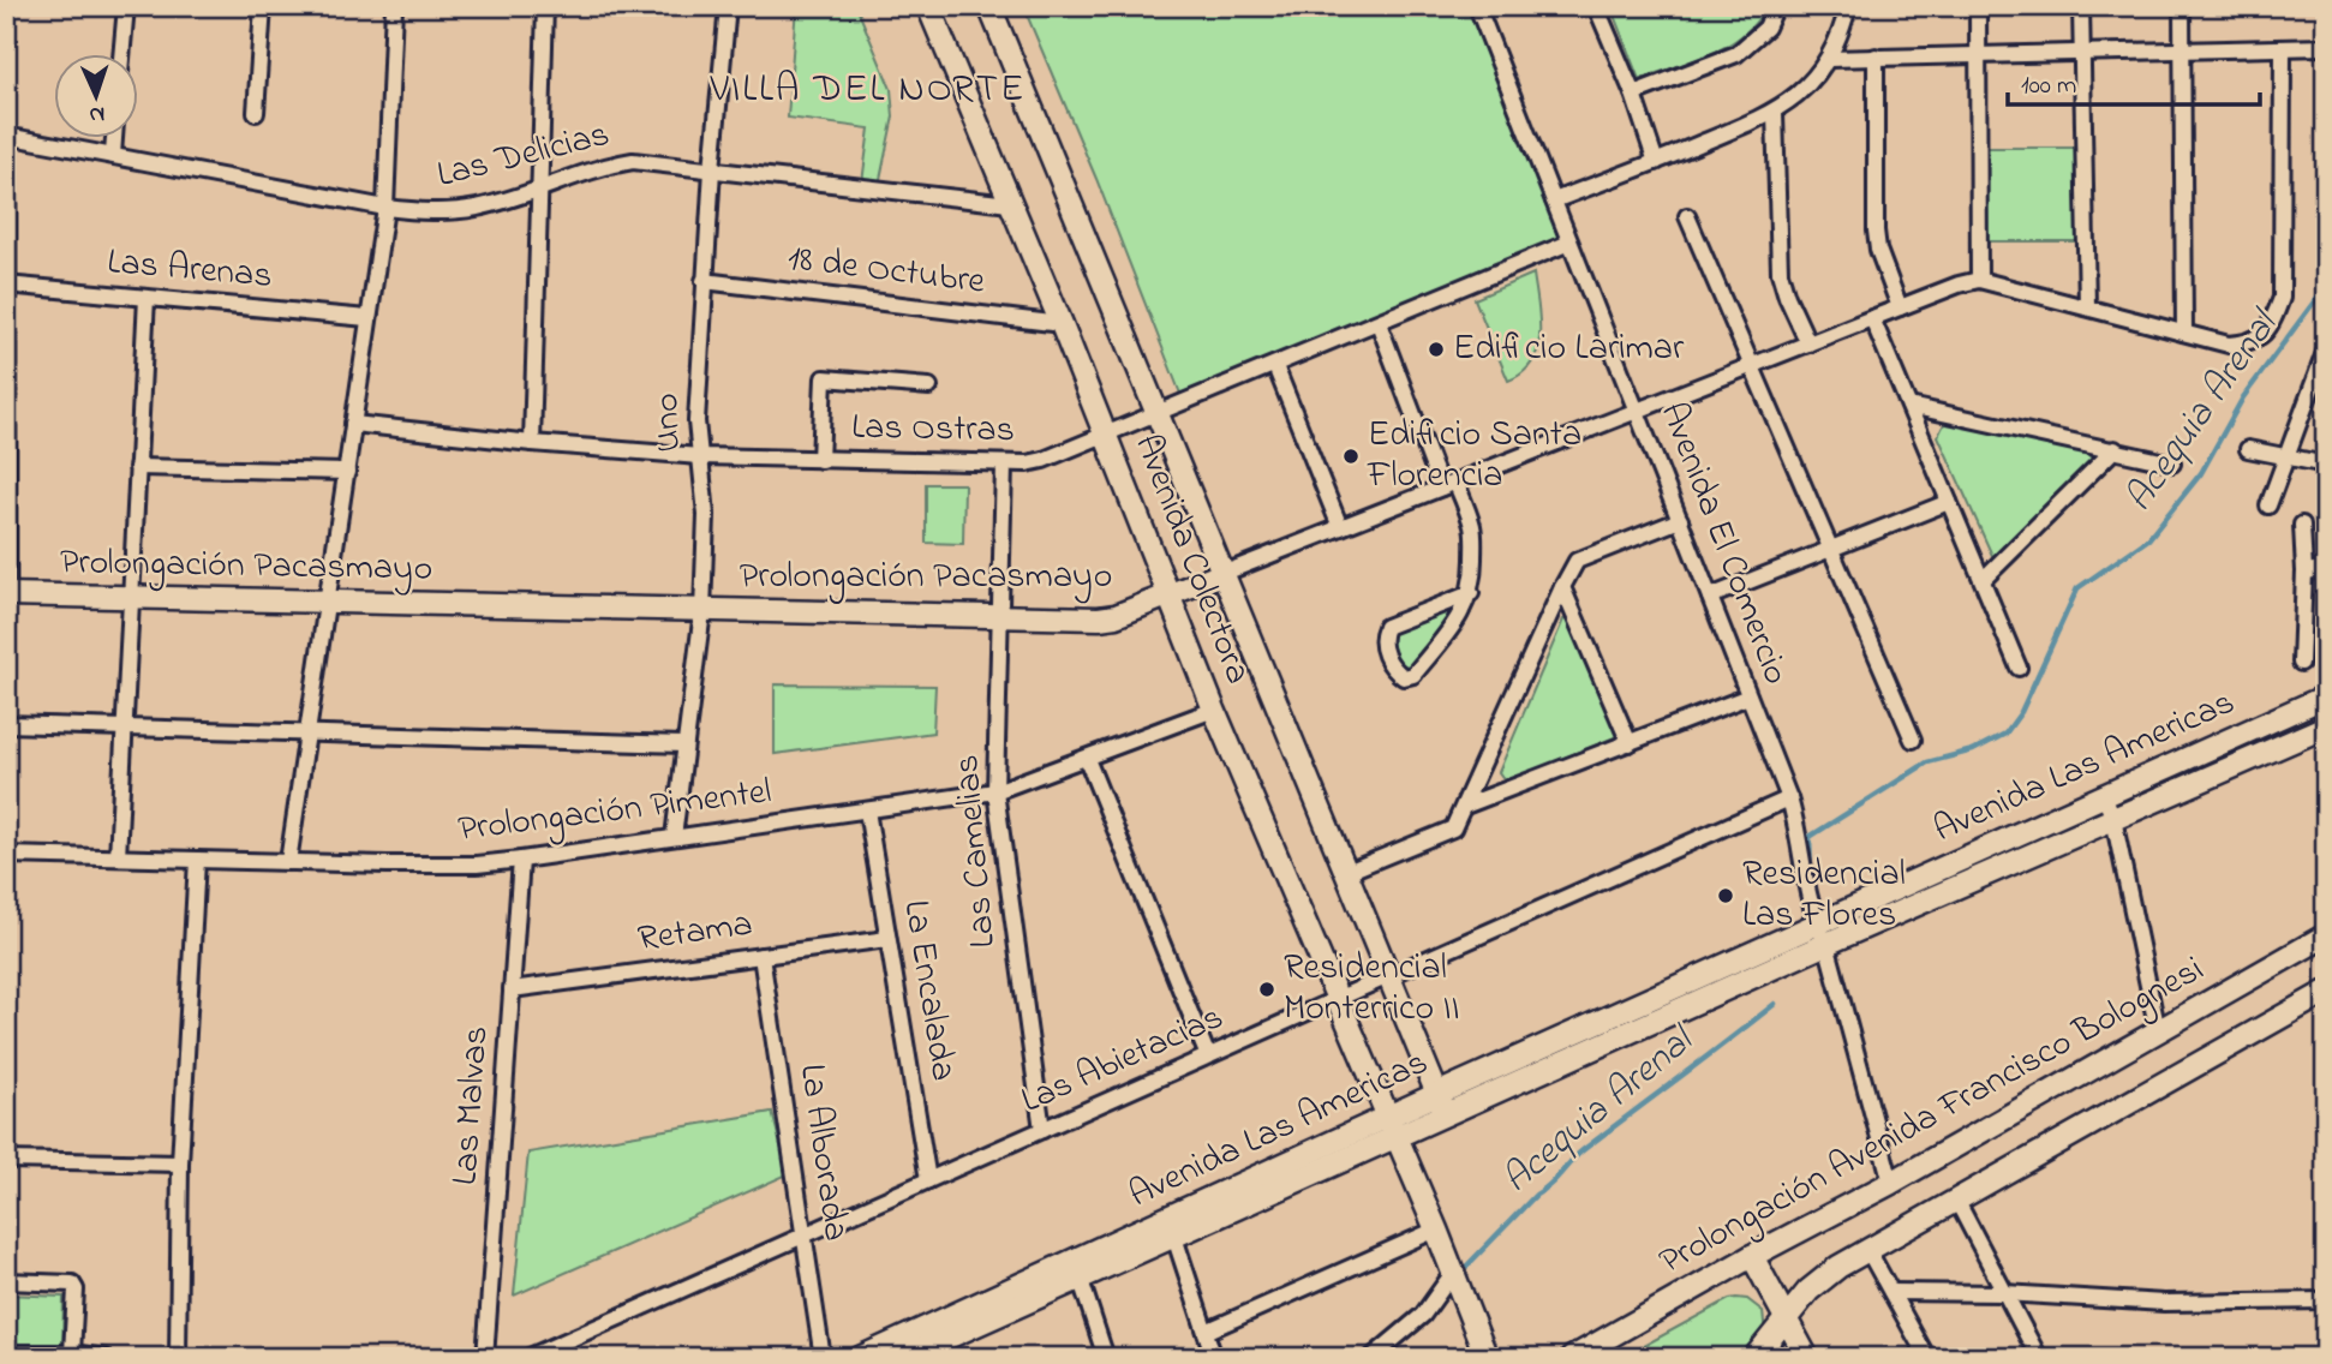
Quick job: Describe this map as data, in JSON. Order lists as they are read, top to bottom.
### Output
{
  "streets": {
    "street": [
      "Las Delicias",
      "Las Arenas",
      "18 de Octubre",
      "Uno",
      "Las Ostras",
      "Avenida El Comercio",
      "Avenida Colectora",
      "Prolongación Pacasmayo",
      "Avenida Las Americas",
      "Prolongación Pimentel",
      "Las Camelias",
      "Retama",
      "La Encalada",
      "Las Abietacias",
      "Las Malvas",
      "Prolongación Avenida Francisco Bolognesi",
      "La Alborada"
    ]
  },
  "crossings": [
    ["Las Delicias", "Uno"],
    ["Las Delicias", "Avenida Colectora"],
    ["18 de Octubre", "Uno"],
    ["18 de Octubre", "Avenida Colectora"],
    ["Uno", "Las Ostras"],
    ["Uno", "Prolongación Pacasmayo"],
    ["Uno", "Prolongación Pimentel"],
    ["Las Ostras", "Avenida El Comercio"],
    ["Las Ostras", "Avenida Colectora"],
    ["Las Ostras", "Las Camelias"],
    ["Avenida El Comercio", "Prolongación Pacasmayo"],
    ["Avenida El Comercio", "Avenida Las Americas"],
    ["Avenida El Comercio", "Las Abietacias"],
    ["Avenida El Comercio", "Prolongación Avenida Francisco Bolognesi"],
    ["Avenida Colectora", "Prolongación Pacasmayo"],
    ["Avenida Colectora", "Avenida Las Americas"],
    ["Avenida Colectora", "Prolongación Pimentel"],
    ["Avenida Colectora", "Las Abietacias"],
    ["Prolongación Pacasmayo", "Las Camelias"],
    ["Prolongación Pimentel", "Las Camelias"],
    ["Prolongación Pimentel", "La Encalada"],
    ["Prolongación Pimentel", "Las Malvas"],
    ["Las Camelias", "Las Abietacias"],
    ["Retama", "La Encalada"],
    ["Retama", "Las Malvas"],
    ["Retama", "La Alborada"],
    ["La Encalada", "Las Abietacias"],
    ["Las Abietacias", "La Alborada"]
  ],
  "districts": ["VILLA DEL NORTE"],
  "water": ["Acequia Arenal"],
  "places": [
    "Edificio Larimar",
    "Edificio Santa Florencia",
    "Residencial Las Flores",
    "Residencial Monterrico II"
  ],
  "scale_bar": "100 m",
  "north": "bottom"
}
